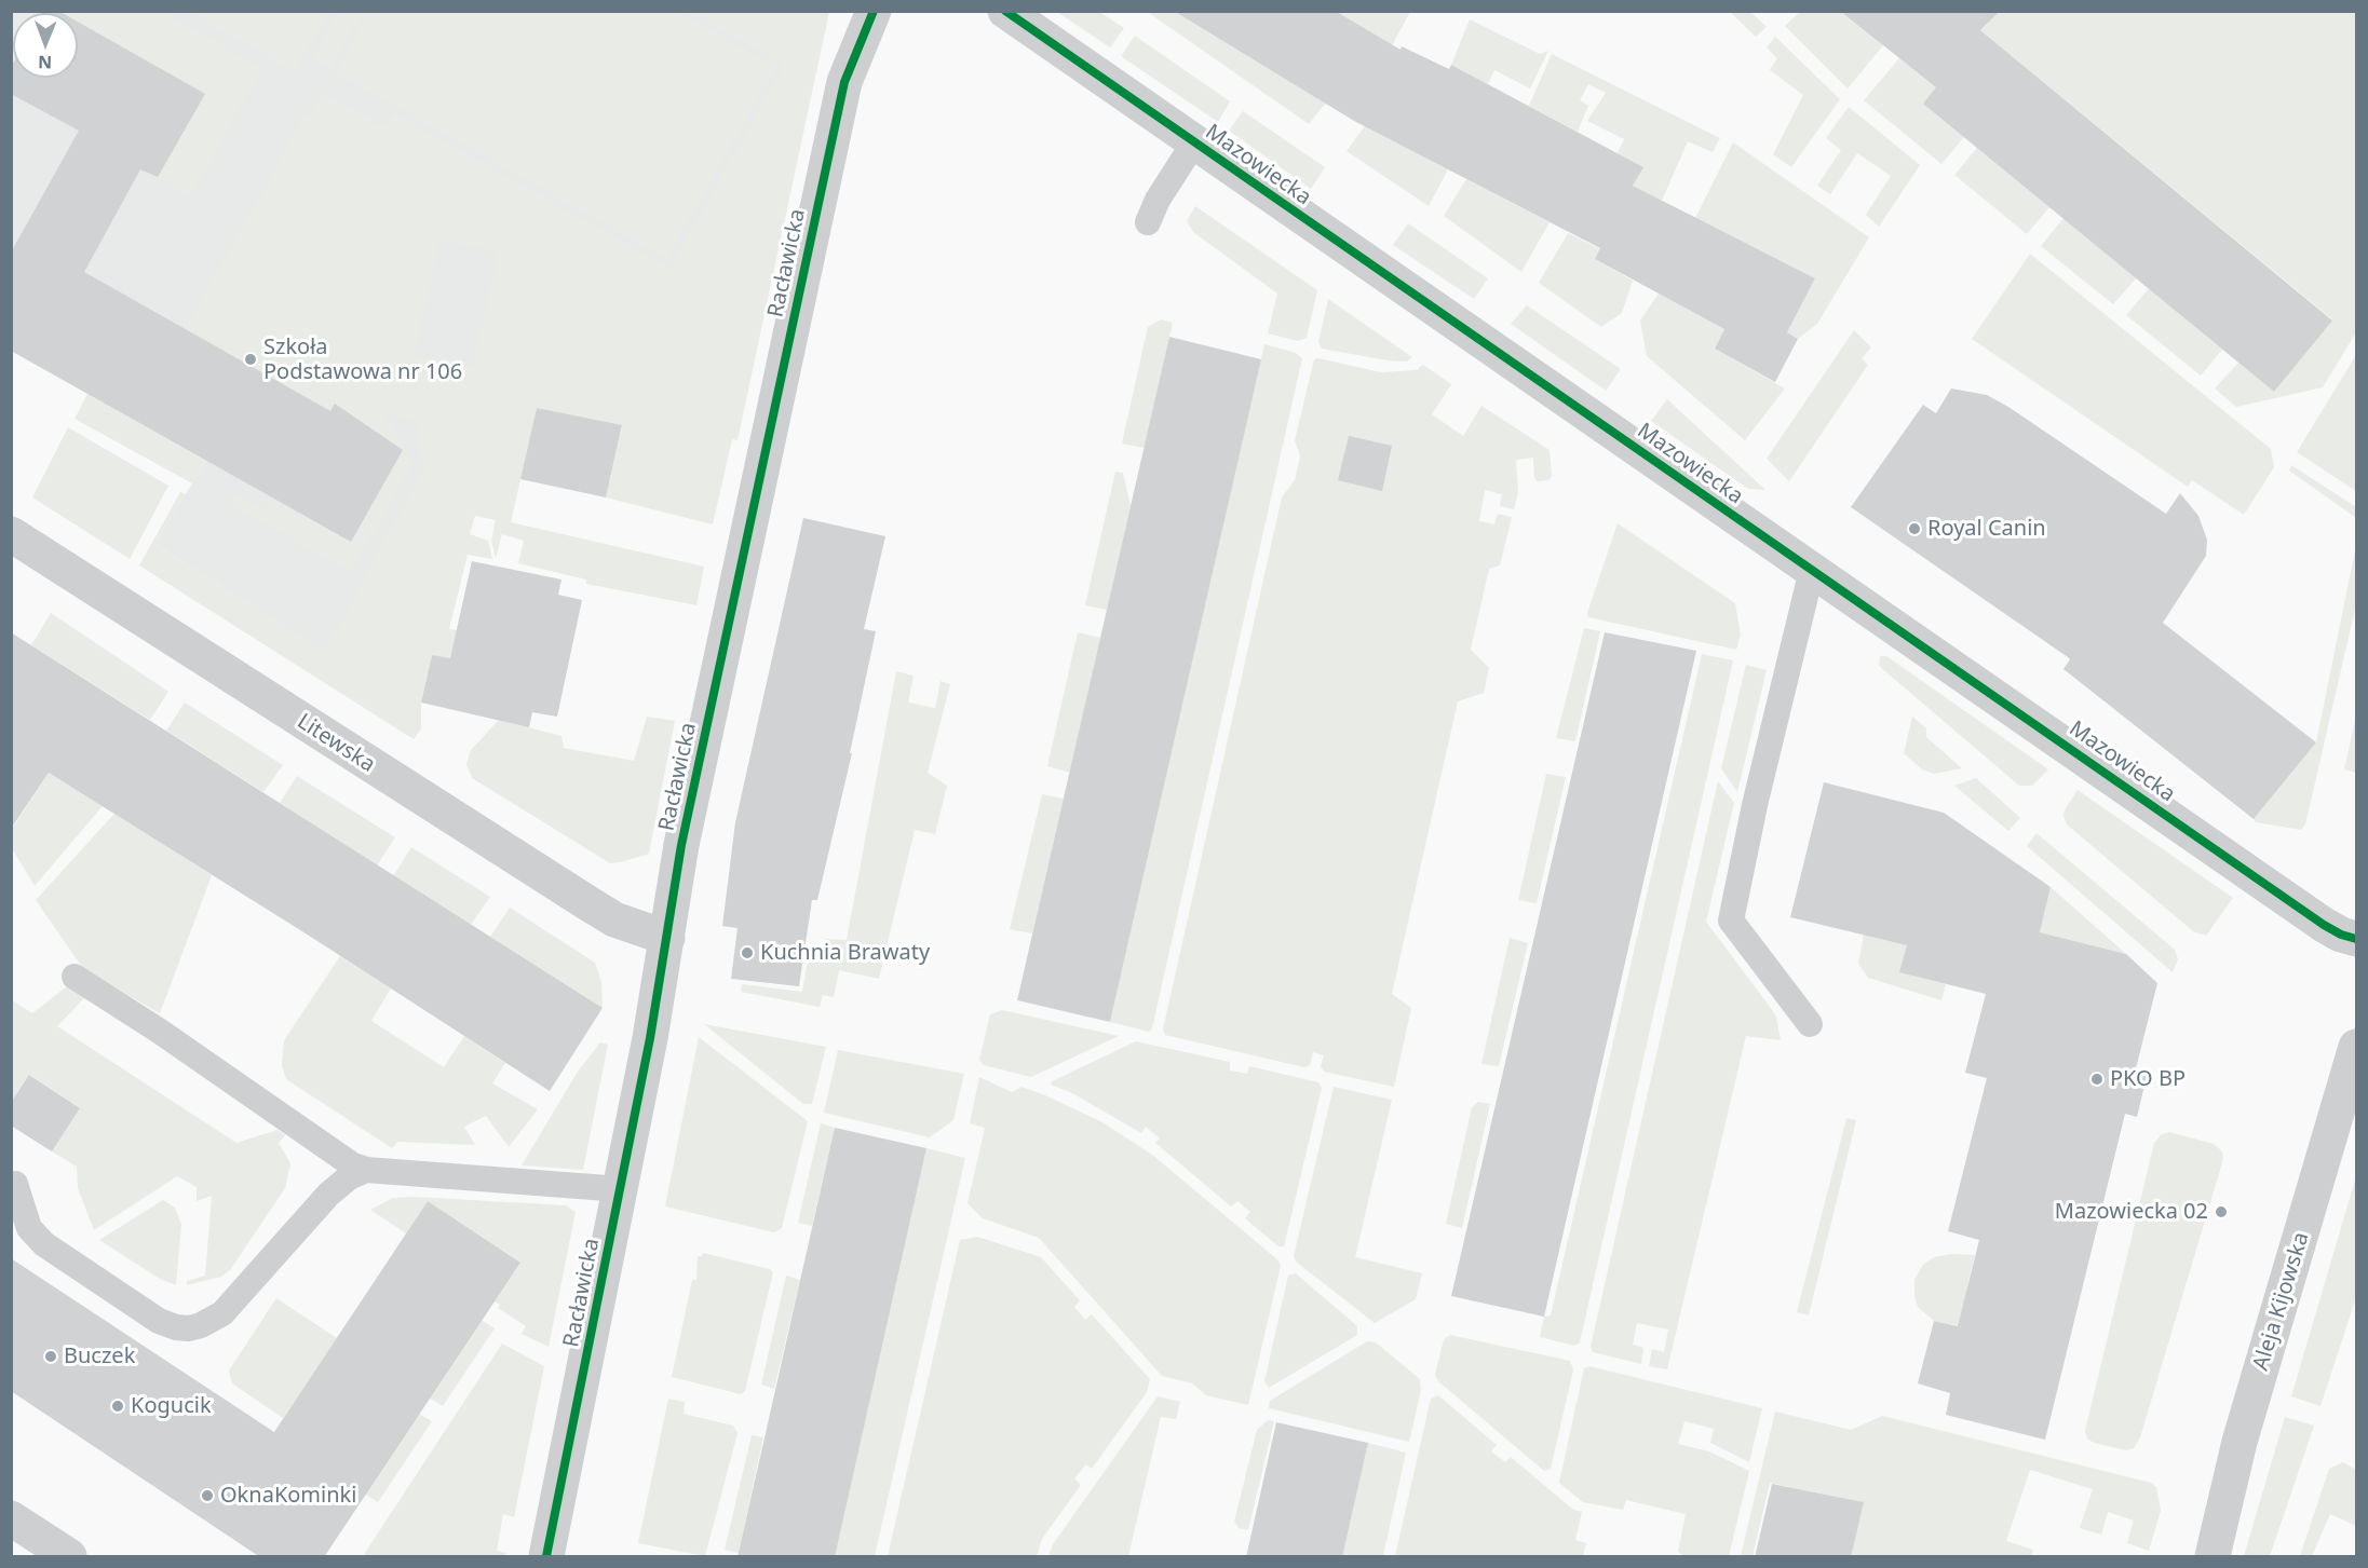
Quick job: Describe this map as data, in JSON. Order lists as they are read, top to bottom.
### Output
{
  "streets": {
    "street": [
      "Mazowiecka",
      "Racławicka",
      "Litewska",
      "Aleja Kijowska"
    ]
  },
  "crossings": [
    ["Racławicka", "Litewska"]
  ],
  "places": [
    "Szkoła Podstawowa nr 106",
    "Royal Canin",
    "Kuchnia Brawaty",
    "PKO BP",
    "Mazowiecka 02",
    "Buczek",
    "Kogucik",
    "OknaKominki"
  ],
  "north": "bottom"
}
